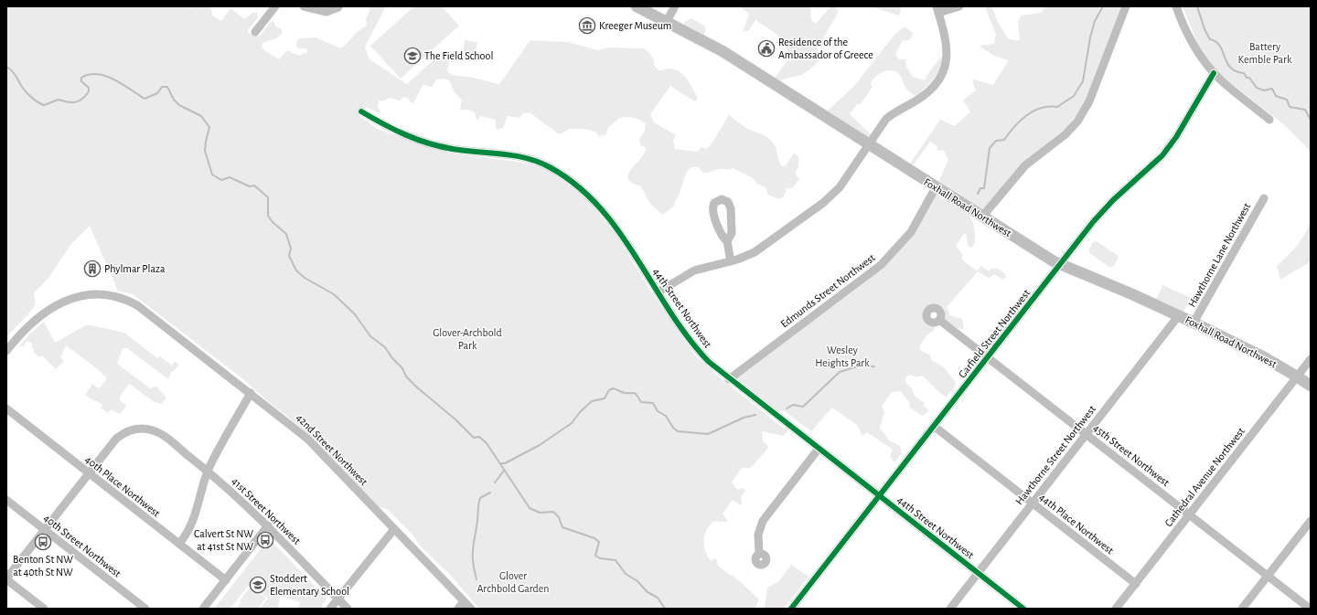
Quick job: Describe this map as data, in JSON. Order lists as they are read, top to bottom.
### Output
{
  "streets": {
    "main road": ["Foxhall Road Northwest"],
    "street": [
      "Hawthorne Lane Northwest",
      "Edmunds Street Northwest",
      "44th Street Northwest",
      "Garfield Street Northwest",
      "42nd Street Northwest",
      "Hawthorne Street Northwest",
      "45th Street Northwest",
      "Cathedral Avenue Northwest",
      "40th Place Northwest",
      "41st Street Northwest",
      "44th Place Northwest",
      "40th Street Northwest"
    ]
  },
  "crossings": [
    ["Foxhall Road Northwest", "Hawthorne Lane Northwest"],
    ["Foxhall Road Northwest", "Edmunds Street Northwest"],
    ["Foxhall Road Northwest", "Garfield Street Northwest"],
    ["Foxhall Road Northwest", "Hawthorne Street Northwest"],
    ["Foxhall Road Northwest", "Cathedral Avenue Northwest"],
    ["Edmunds Street Northwest", "44th Street Northwest"],
    ["44th Street Northwest", "Garfield Street Northwest"],
    ["44th Street Northwest", "Hawthorne Street Northwest"],
    ["Garfield Street Northwest", "45th Street Northwest"],
    ["Garfield Street Northwest", "44th Place Northwest"],
    ["Hawthorne Street Northwest", "45th Street Northwest"],
    ["Hawthorne Street Northwest", "44th Place Northwest"],
    ["45th Street Northwest", "Cathedral Avenue Northwest"],
    ["Cathedral Avenue Northwest", "44th Place Northwest"],
    ["40th Place Northwest", "41st Street Northwest"],
    ["41st Street Northwest", "40th Street Northwest"]
  ],
  "parks": [
    "Battery Kemble Park",
    "Glover-Archbold Park",
    "Wesley Heights Park",
    "Glover Archbold Garden"
  ],
  "places": {
    "museum": ["Kreeger Museum"],
    "public building": ["Residence of the Ambassador of Greece"],
    "school or university": ["The Field School", "Stoddert Elementary School"],
    "building": ["Phylmar Plaza"],
    "bus stop": ["Calvert St NW at 41st St NW", "Benton St NW at 40th St NW"]
  }
}
